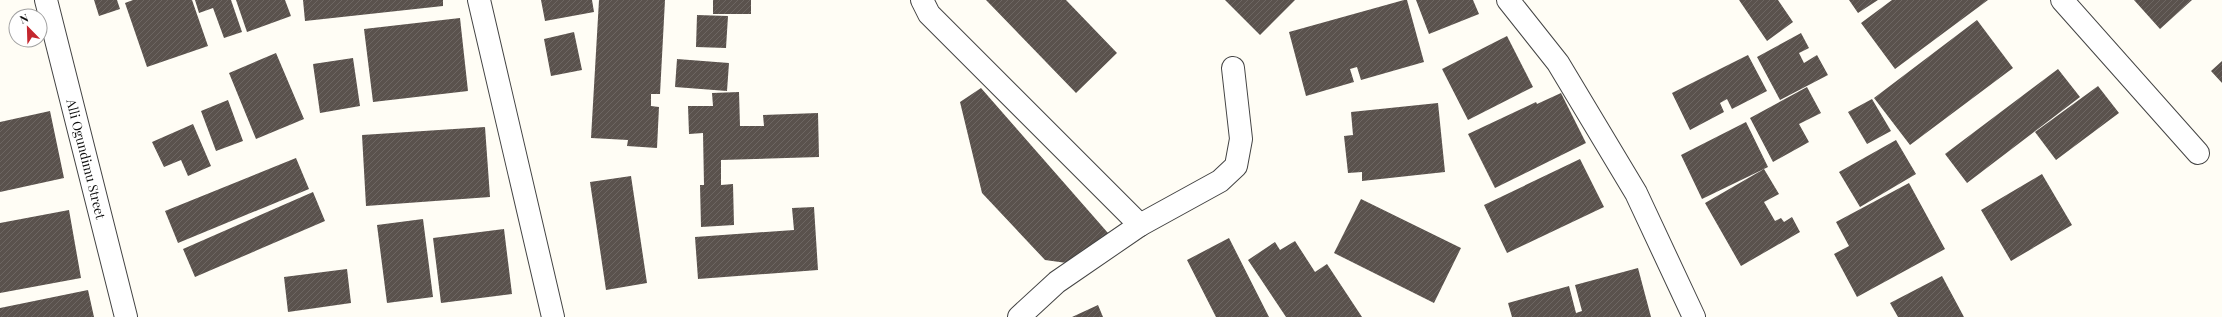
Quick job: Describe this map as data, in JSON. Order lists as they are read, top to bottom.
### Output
{
  "streets": {
    "street": ["Alli Ogundimu Street"]
  },
  "north": "top left"
}
